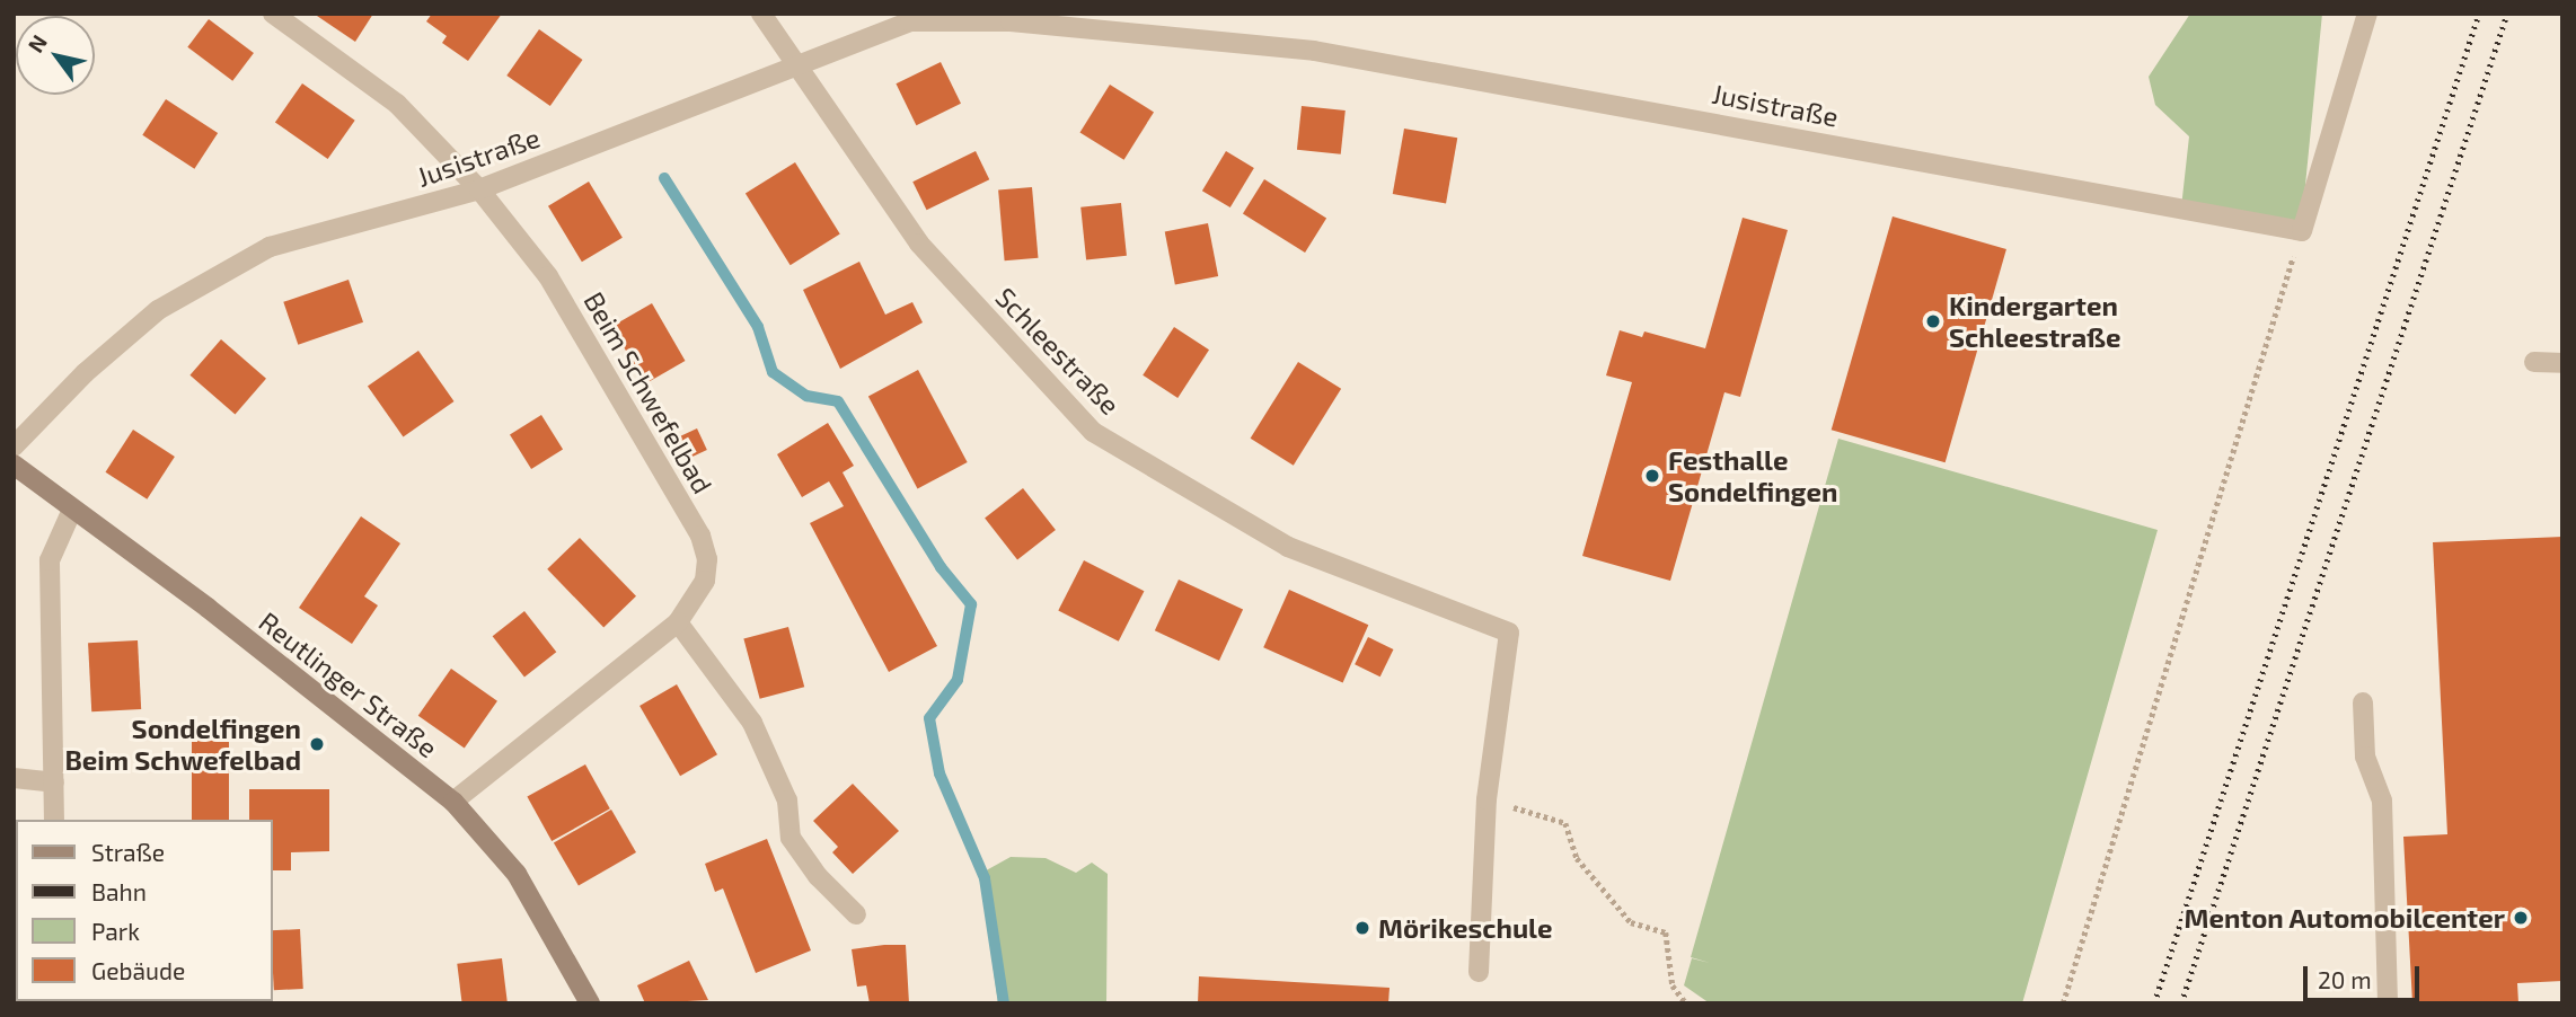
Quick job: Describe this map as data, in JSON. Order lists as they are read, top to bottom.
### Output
{
  "streets": {
    "main road": ["Reutlinger Straße"],
    "street": ["Jusistraße", "Schleestraße", "Beim Schwefelbad"]
  },
  "crossings": [
    ["Jusistraße", "Schleestraße"],
    ["Jusistraße", "Beim Schwefelbad"],
    ["Beim Schwefelbad", "Reutlinger Straße"]
  ],
  "places": [
    "Kindergarten Schleestraße",
    "Festhalle Sondelfingen",
    "Sondelfingen Beim Schwefelbad",
    "Menton Automobilcenter",
    "Mörikeschule"
  ],
  "legend": [
    "Straße",
    "Bahn",
    "Park",
    "Gebäude"
  ],
  "scale_bar": "20 m",
  "north": "top left"
}
